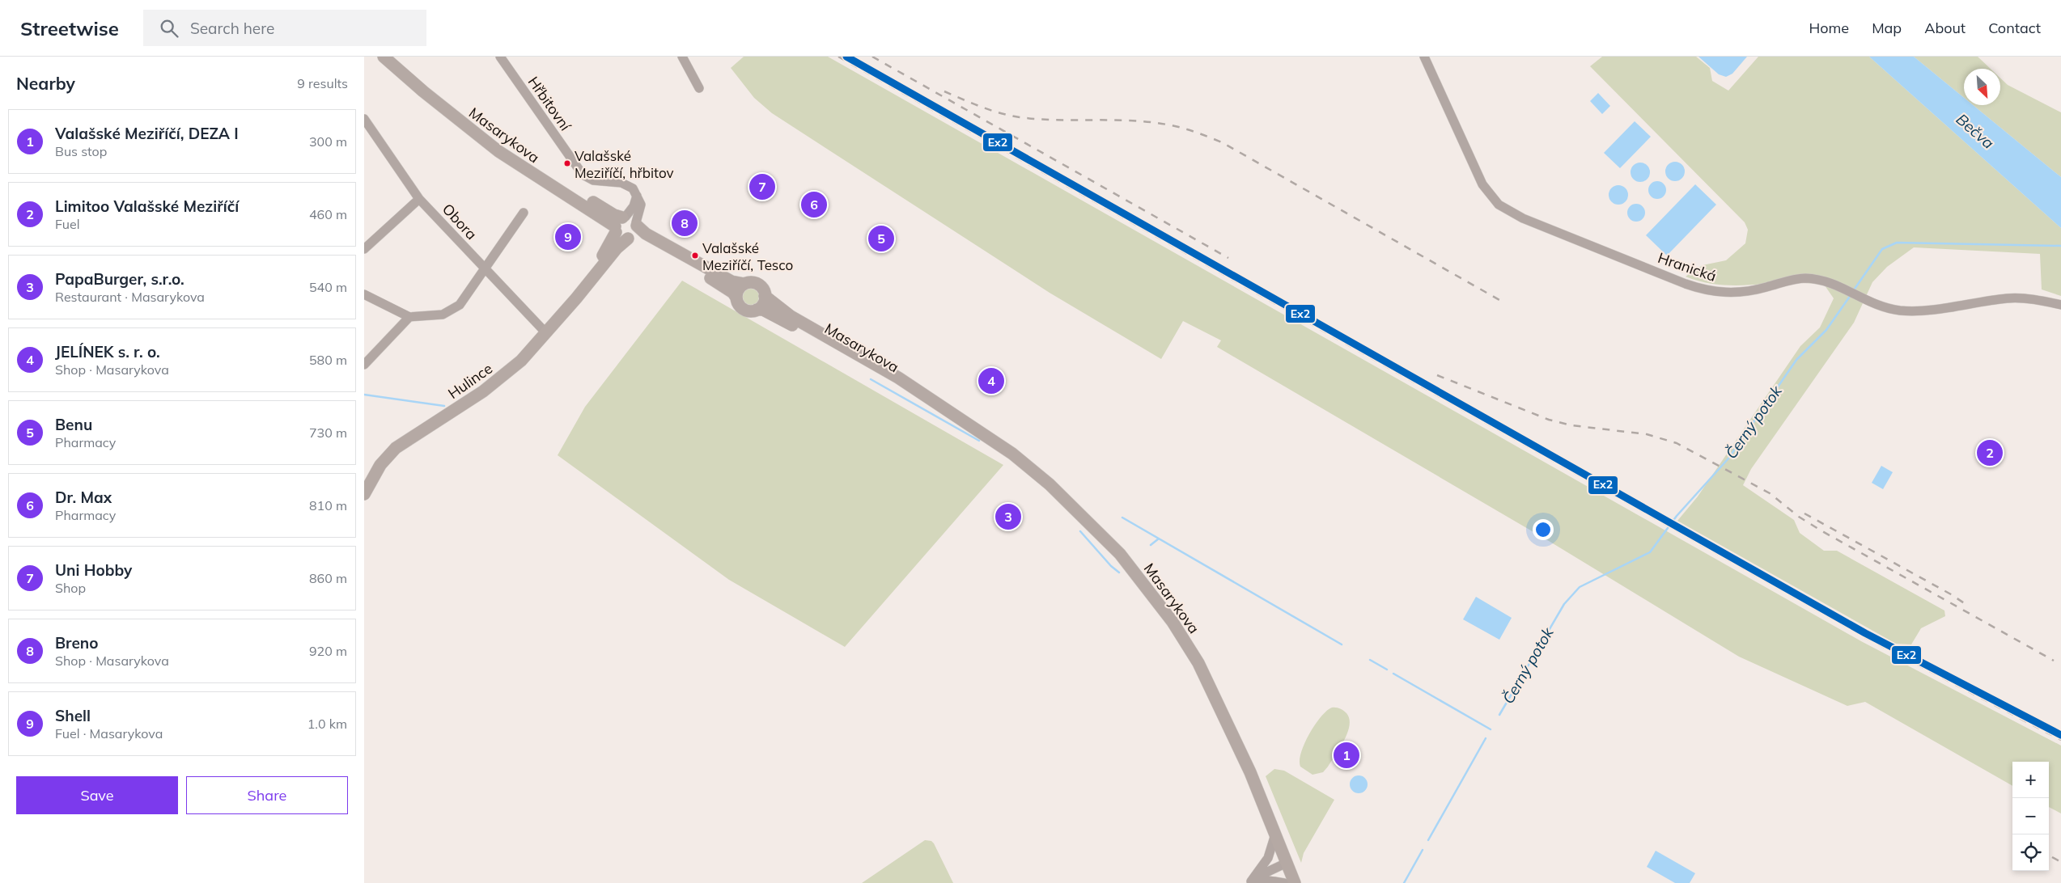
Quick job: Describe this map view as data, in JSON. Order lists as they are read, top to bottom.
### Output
{
  "streets": {
    "main road": ["Masarykova", "Hulince"],
    "street": ["Hřbitovní", "Obora", "Hranická"]
  },
  "crossings": [
    ["Hřbitovní", "Masarykova"],
    ["Hřbitovní", "Hulince"],
    ["Masarykova", "Hulince"],
    ["Obora", "Hulince"]
  ],
  "water": ["Bečva", "Černý potok"],
  "places": ["Valašské Meziříčí, hřbitov", "Valašské Meziříčí, Tesco"],
  "lines": ["transit line Ex2"],
  "north": "bottom right",
  "page": {
    "header": "Streetwise",
    "search": "Search here",
    "nav": [
      "Home",
      "Map",
      "About",
      "Contact"
    ],
    "heading": ["Nearby", "9 results"],
    "list": [
      {
        "mark": "1",
        "name": "Valašské Meziříčí, DEZA I",
        "note": "Bus stop",
        "value": "300 m"
      },
      {
        "mark": "2",
        "name": "Limitoo Valašské Meziříčí",
        "note": "Fuel",
        "value": "460 m"
      },
      {
        "mark": "3",
        "name": "PapaBurger, s.r.o.",
        "note": "Restaurant · Masarykova",
        "value": "540 m"
      },
      {
        "mark": "4",
        "name": "JELÍNEK s. r. o.",
        "note": "Shop · Masarykova",
        "value": "580 m"
      },
      {
        "mark": "5",
        "name": "Benu",
        "note": "Pharmacy",
        "value": "730 m"
      },
      {
        "mark": "6",
        "name": "Dr. Max",
        "note": "Pharmacy",
        "value": "810 m"
      },
      {
        "mark": "7",
        "name": "Uni Hobby",
        "note": "Shop",
        "value": "860 m"
      },
      {
        "mark": "8",
        "name": "Breno",
        "note": "Shop · Masarykova",
        "value": "920 m"
      },
      {
        "mark": "9",
        "name": "Shell",
        "note": "Fuel · Masarykova",
        "value": "1.0 km"
      }
    ],
    "pins": [
      "7",
      "6",
      "8",
      "9",
      "5",
      "4",
      "2",
      "3",
      "1"
    ],
    "map_buttons": ["+", "−"],
    "buttons": ["Save", "Share"]
  }
}
